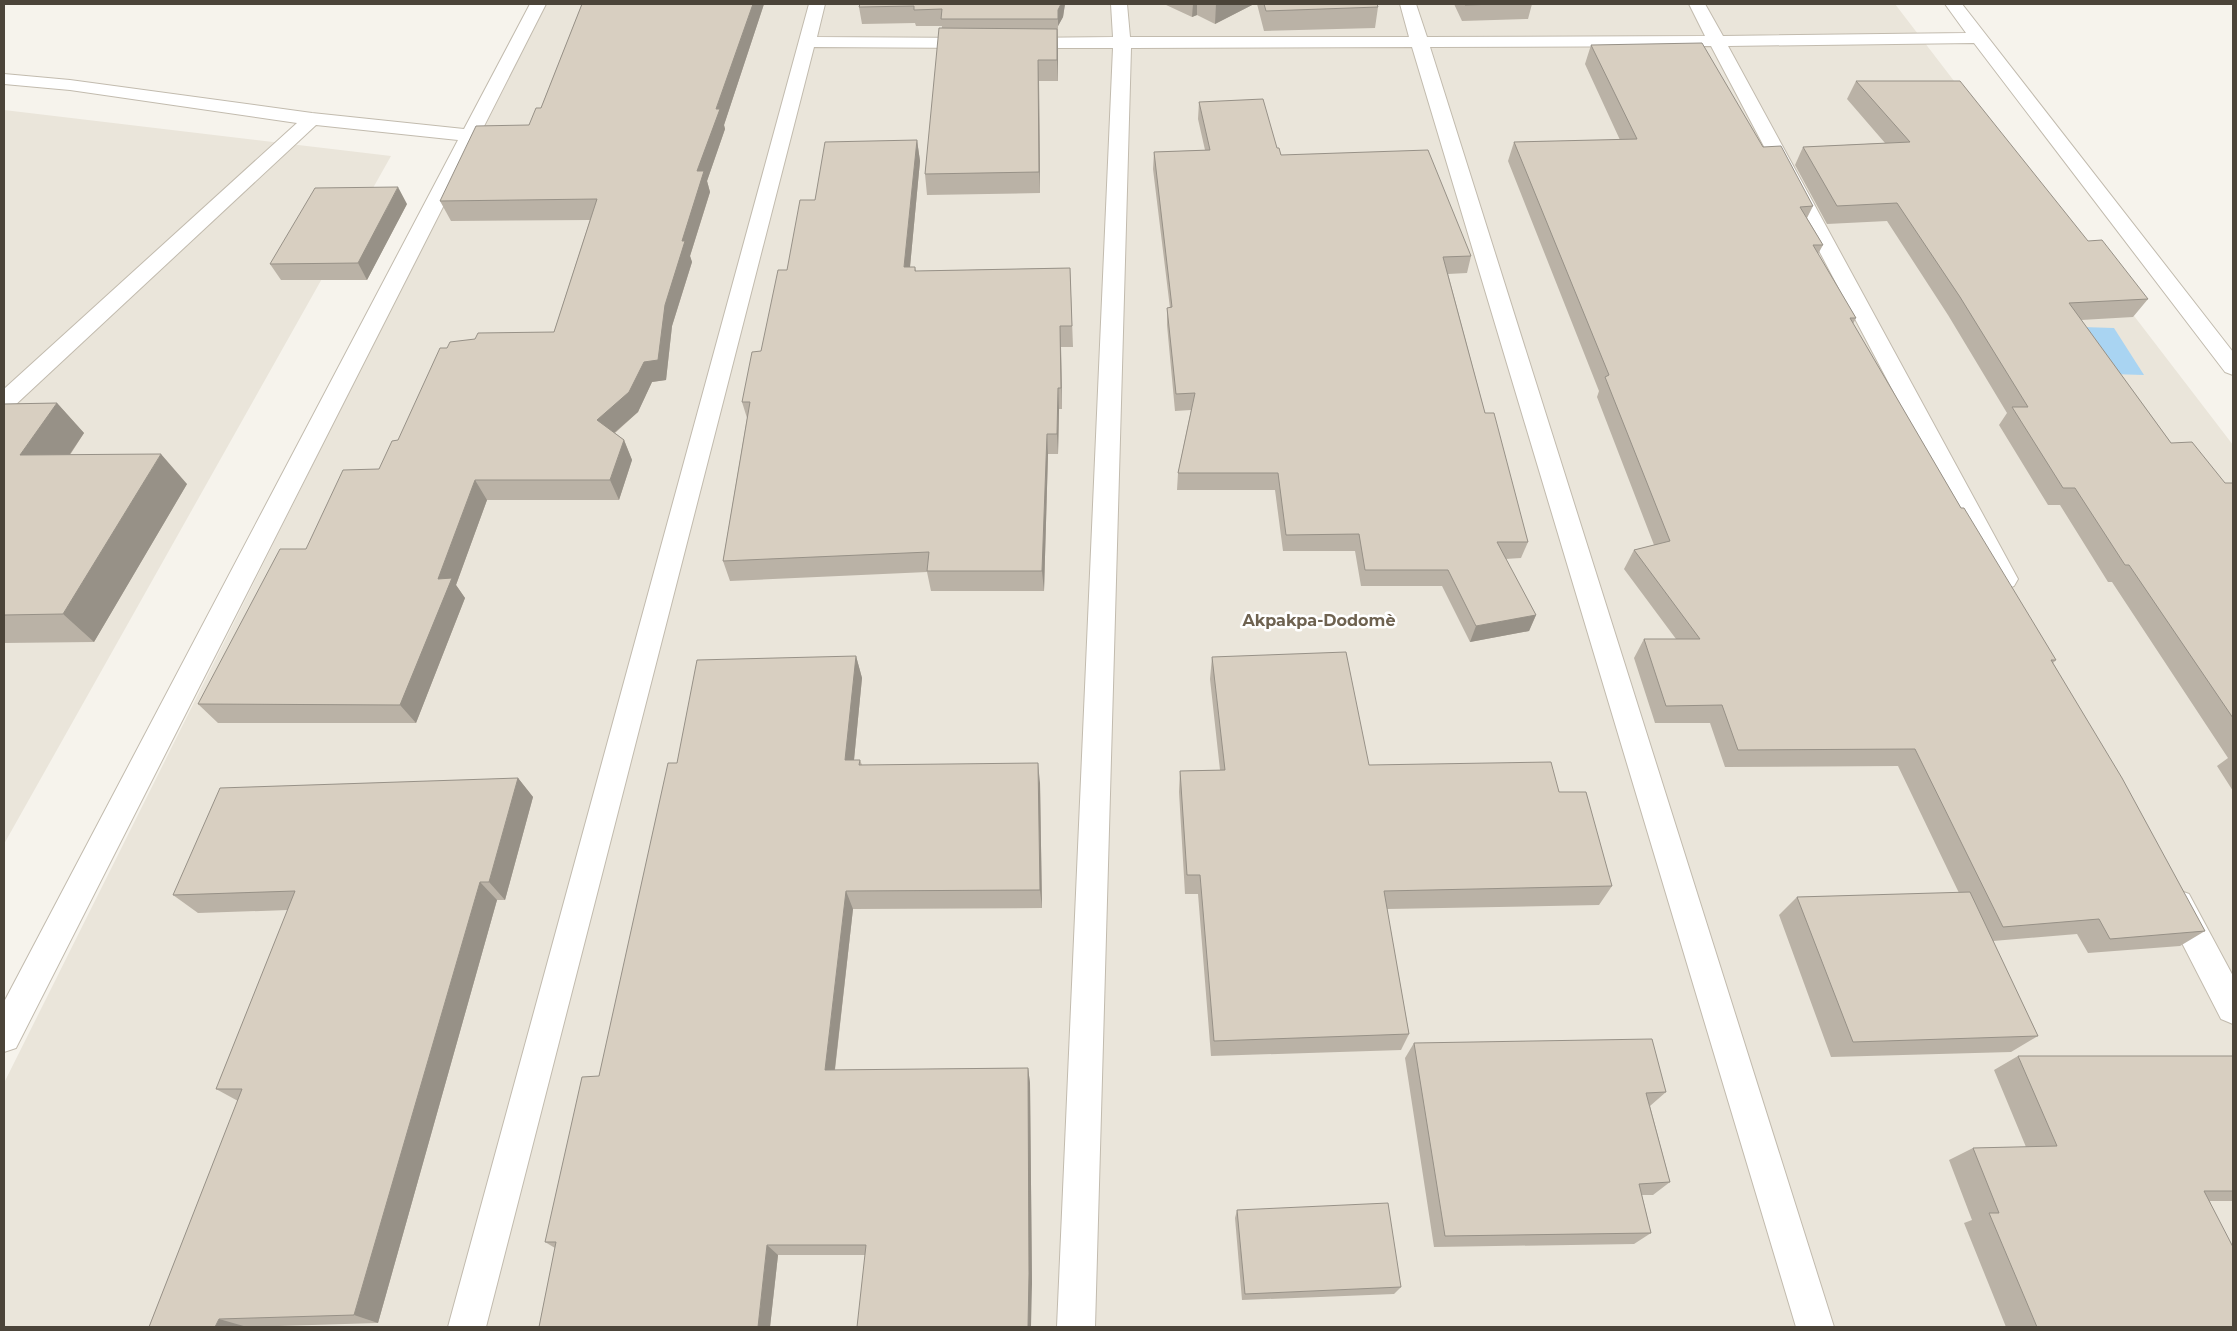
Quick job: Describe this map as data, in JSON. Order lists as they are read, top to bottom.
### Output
{
  "districts": ["Akpakpa-Dodomè"]
}
